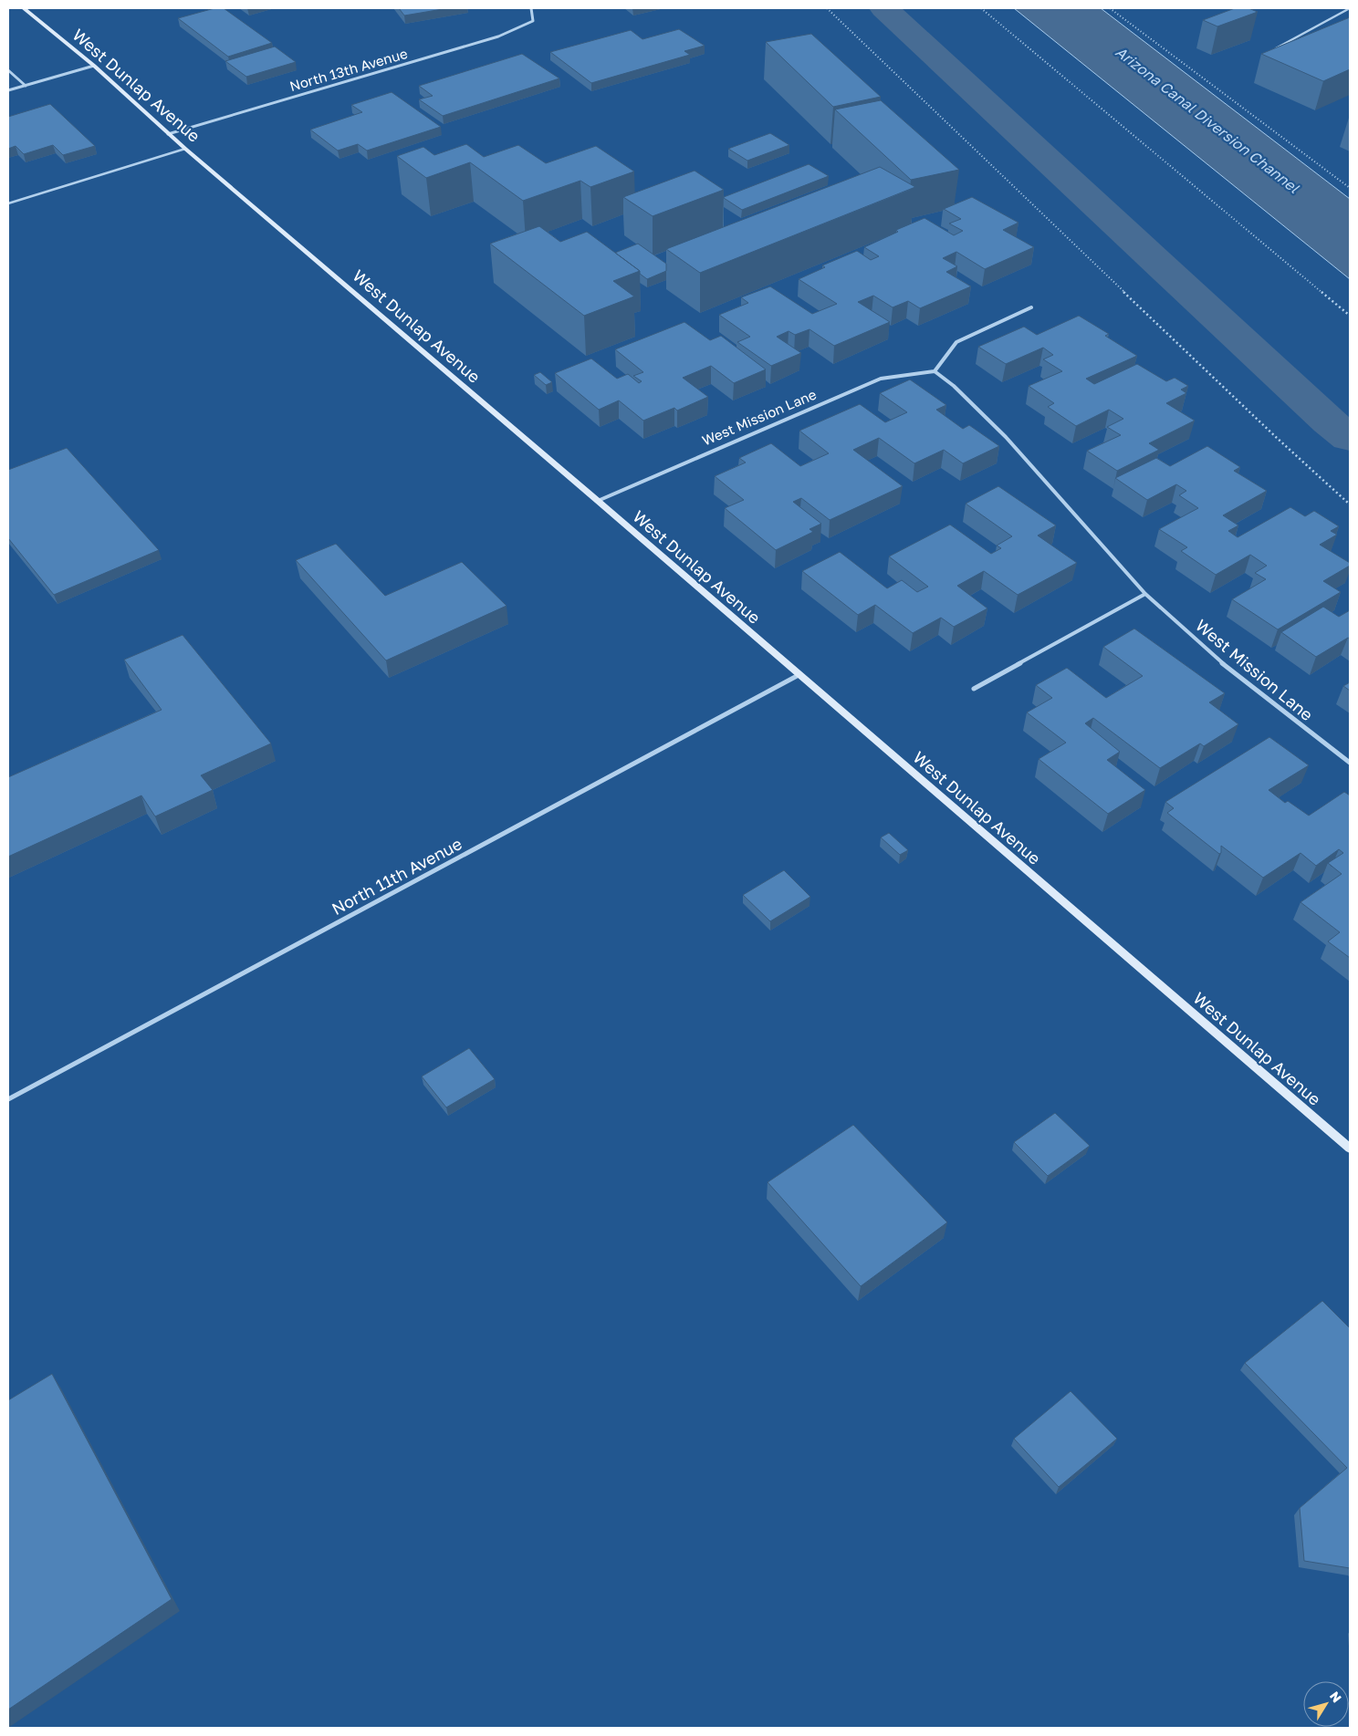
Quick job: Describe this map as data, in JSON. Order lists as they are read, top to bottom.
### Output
{
  "streets": {
    "main road": ["West Dunlap Avenue"],
    "street": ["North 13th Avenue", "West Mission Lane", "North 11th Avenue"]
  },
  "crossings": [
    ["North 13th Avenue", "West Dunlap Avenue"],
    ["West Dunlap Avenue", "West Mission Lane"],
    ["West Dunlap Avenue", "North 11th Avenue"]
  ],
  "water": ["Arizona Canal Diversion Channel"],
  "north": "top right"
}
